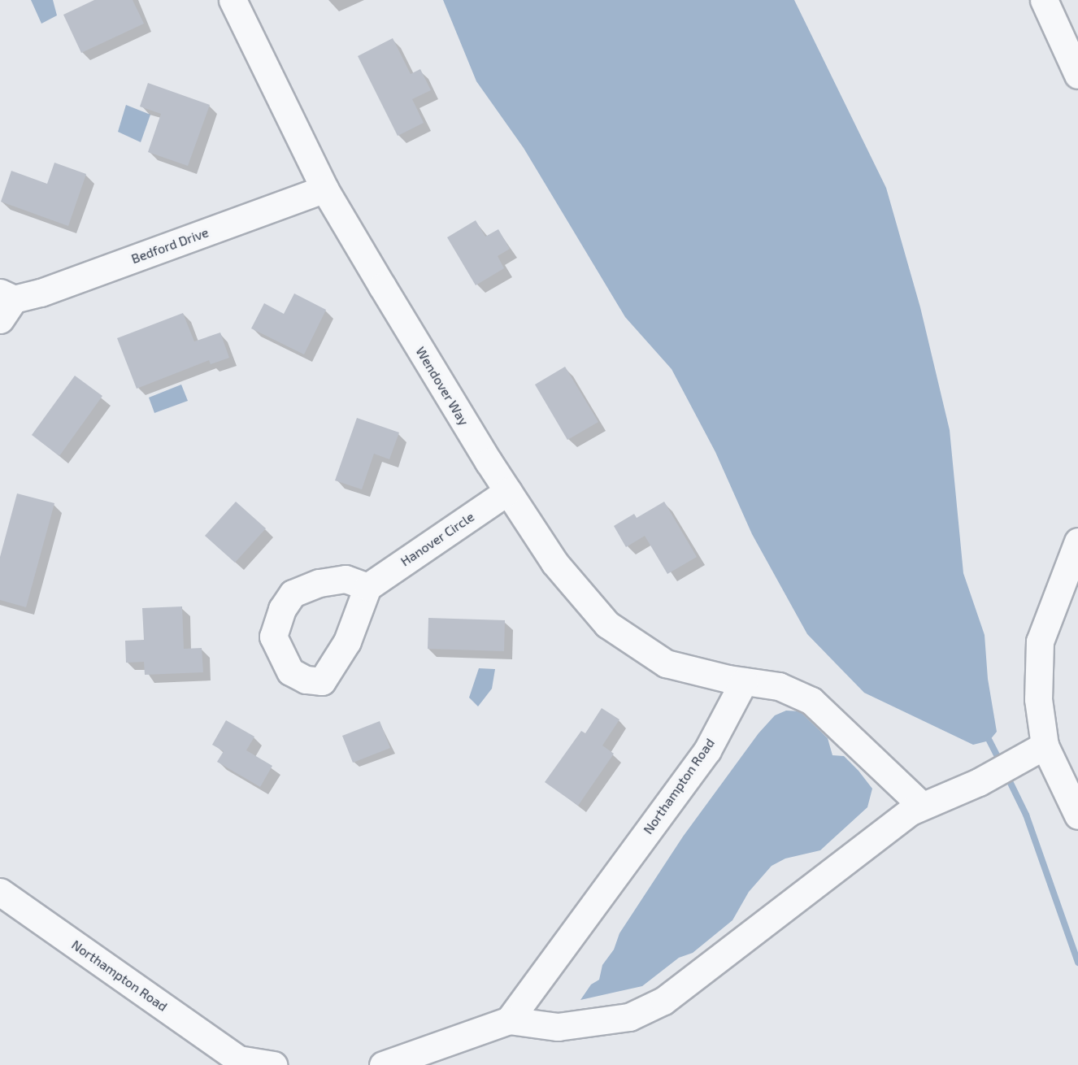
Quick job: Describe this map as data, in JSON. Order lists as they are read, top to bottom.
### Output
{
  "streets": {
    "street": [
      "Bedford Drive",
      "Wendover Way",
      "Hanover Circle",
      "Northampton Road"
    ]
  },
  "crossings": [
    ["Bedford Drive", "Wendover Way"],
    ["Wendover Way", "Hanover Circle"],
    ["Wendover Way", "Northampton Road"]
  ]
}
